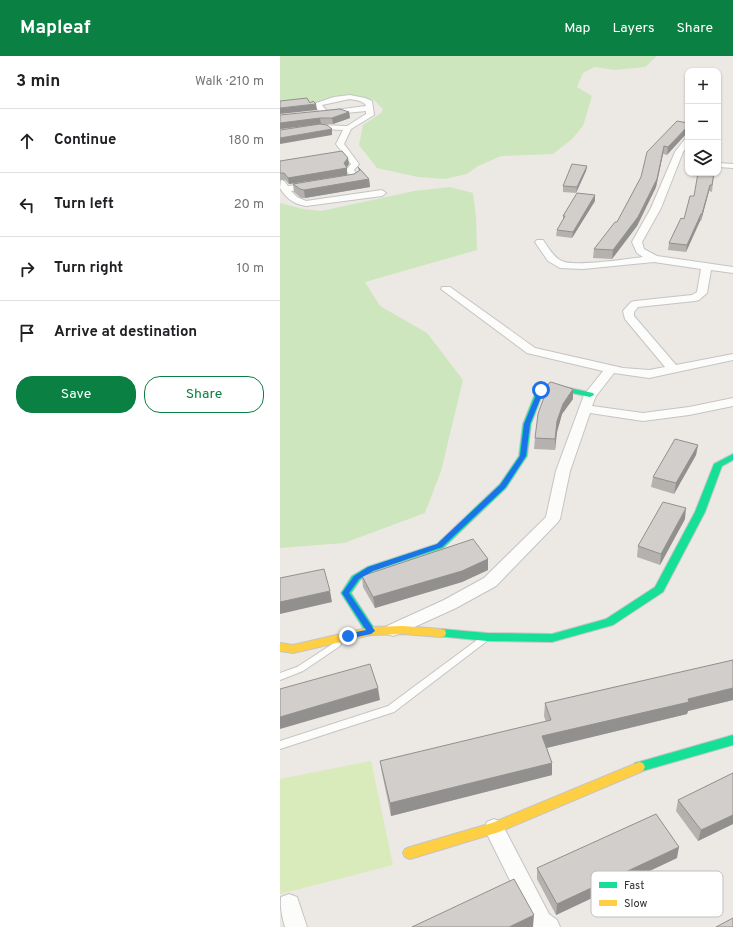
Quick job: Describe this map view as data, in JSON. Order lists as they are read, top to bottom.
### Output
{
  "legend": ["Fast", "Slow"],
  "page": {
    "header": "Mapleaf",
    "nav": ["Map", "Layers", "Share"],
    "heading": ["3 min", "Walk · 210 m"],
    "map_buttons": ["+", "−"],
    "list": [
      ["Continue", "180 m"],
      ["Turn left", "20 m"],
      ["Turn right", "10 m"],
      "Arrive at destination"
    ],
    "buttons": ["Save", "Share"]
  }
}
